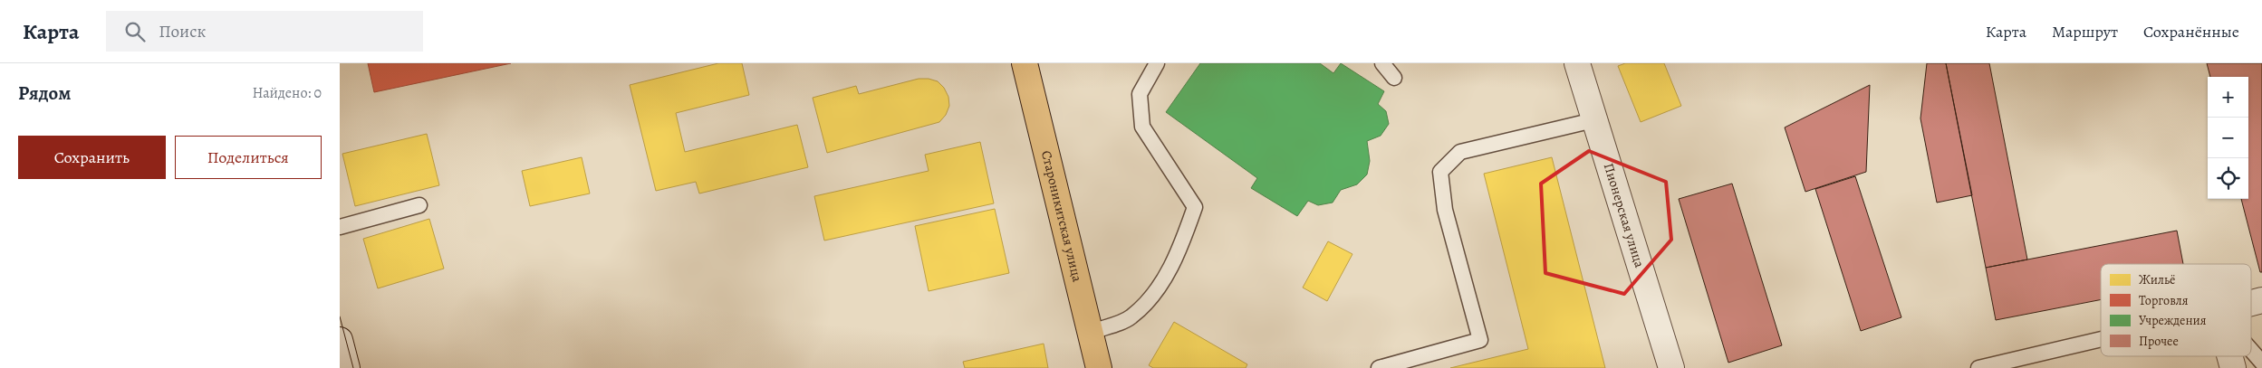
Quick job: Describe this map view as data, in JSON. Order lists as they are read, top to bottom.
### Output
{
  "streets": {
    "main road": ["Староникитская улица"],
    "street": ["Пионерская улица"]
  },
  "legend": [
    "Жильё",
    "Торговля",
    "Учреждения",
    "Прочее"
  ],
  "page": {
    "header": "Карта",
    "search": "Поиск",
    "nav": ["Карта", "Маршрут", "Сохранённые"],
    "heading": ["Рядом", "Найдено: 0"],
    "map_buttons": ["+", "−"],
    "buttons": ["Сохранить", "Поделиться"]
  }
}
